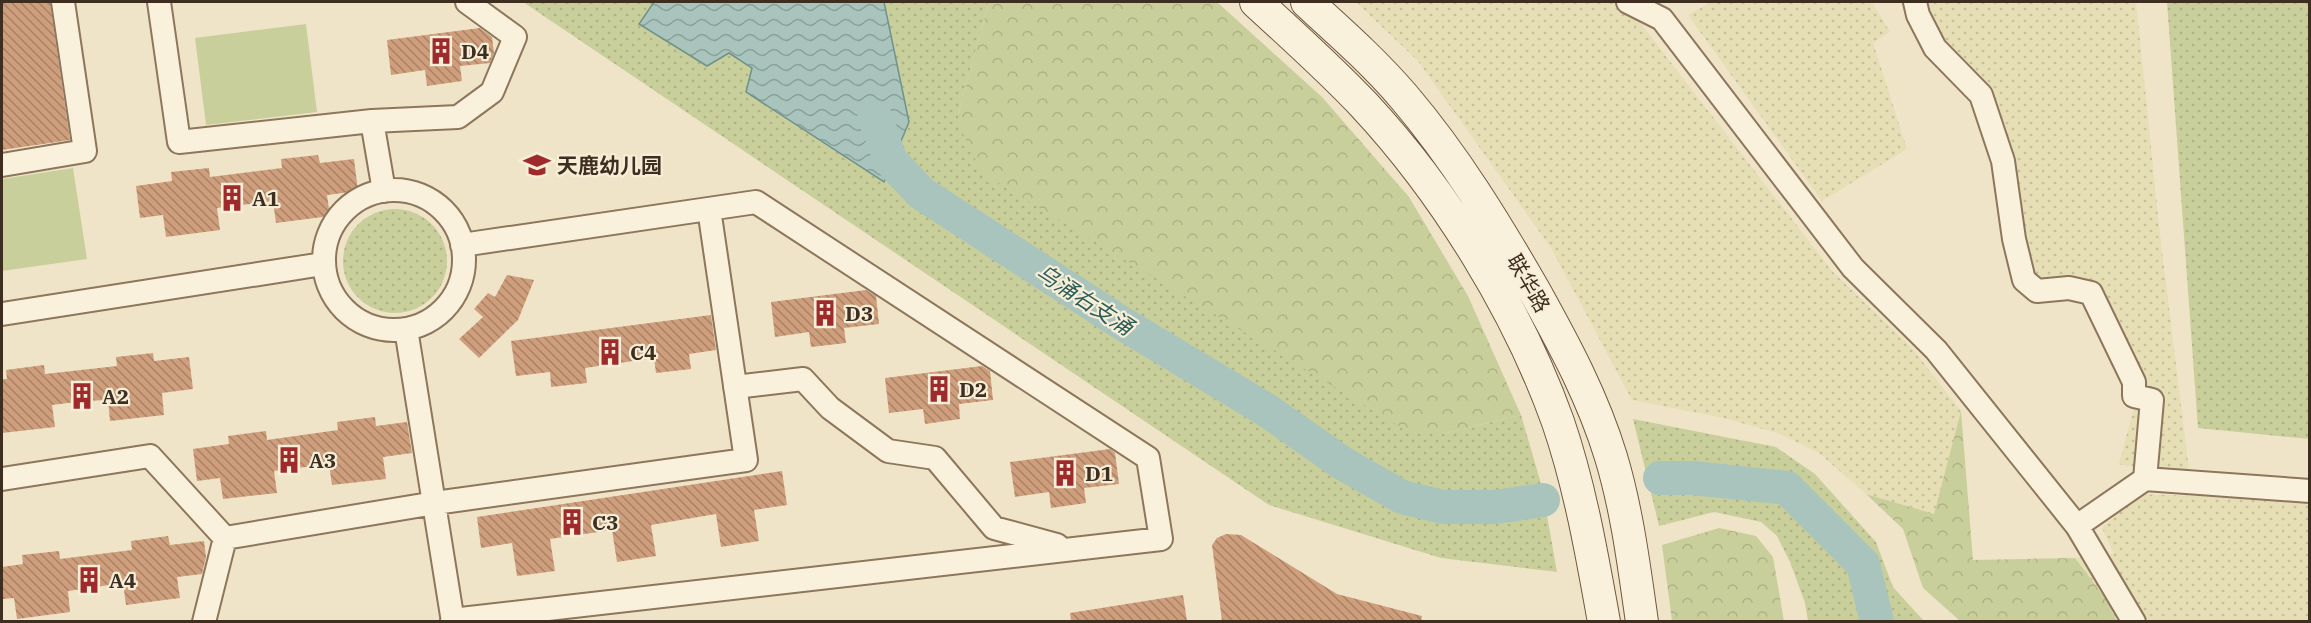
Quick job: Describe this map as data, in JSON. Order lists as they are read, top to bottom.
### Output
{
  "streets": {
    "street": ["联华路"]
  },
  "water": ["乌涌右支涌"],
  "places": {
    "building": [
      "D4",
      "A1",
      "D3",
      "C4",
      "D2",
      "A2",
      "A3",
      "D1",
      "C3",
      "A4"
    ],
    "school or university": ["天鹿幼儿园"]
  }
}
